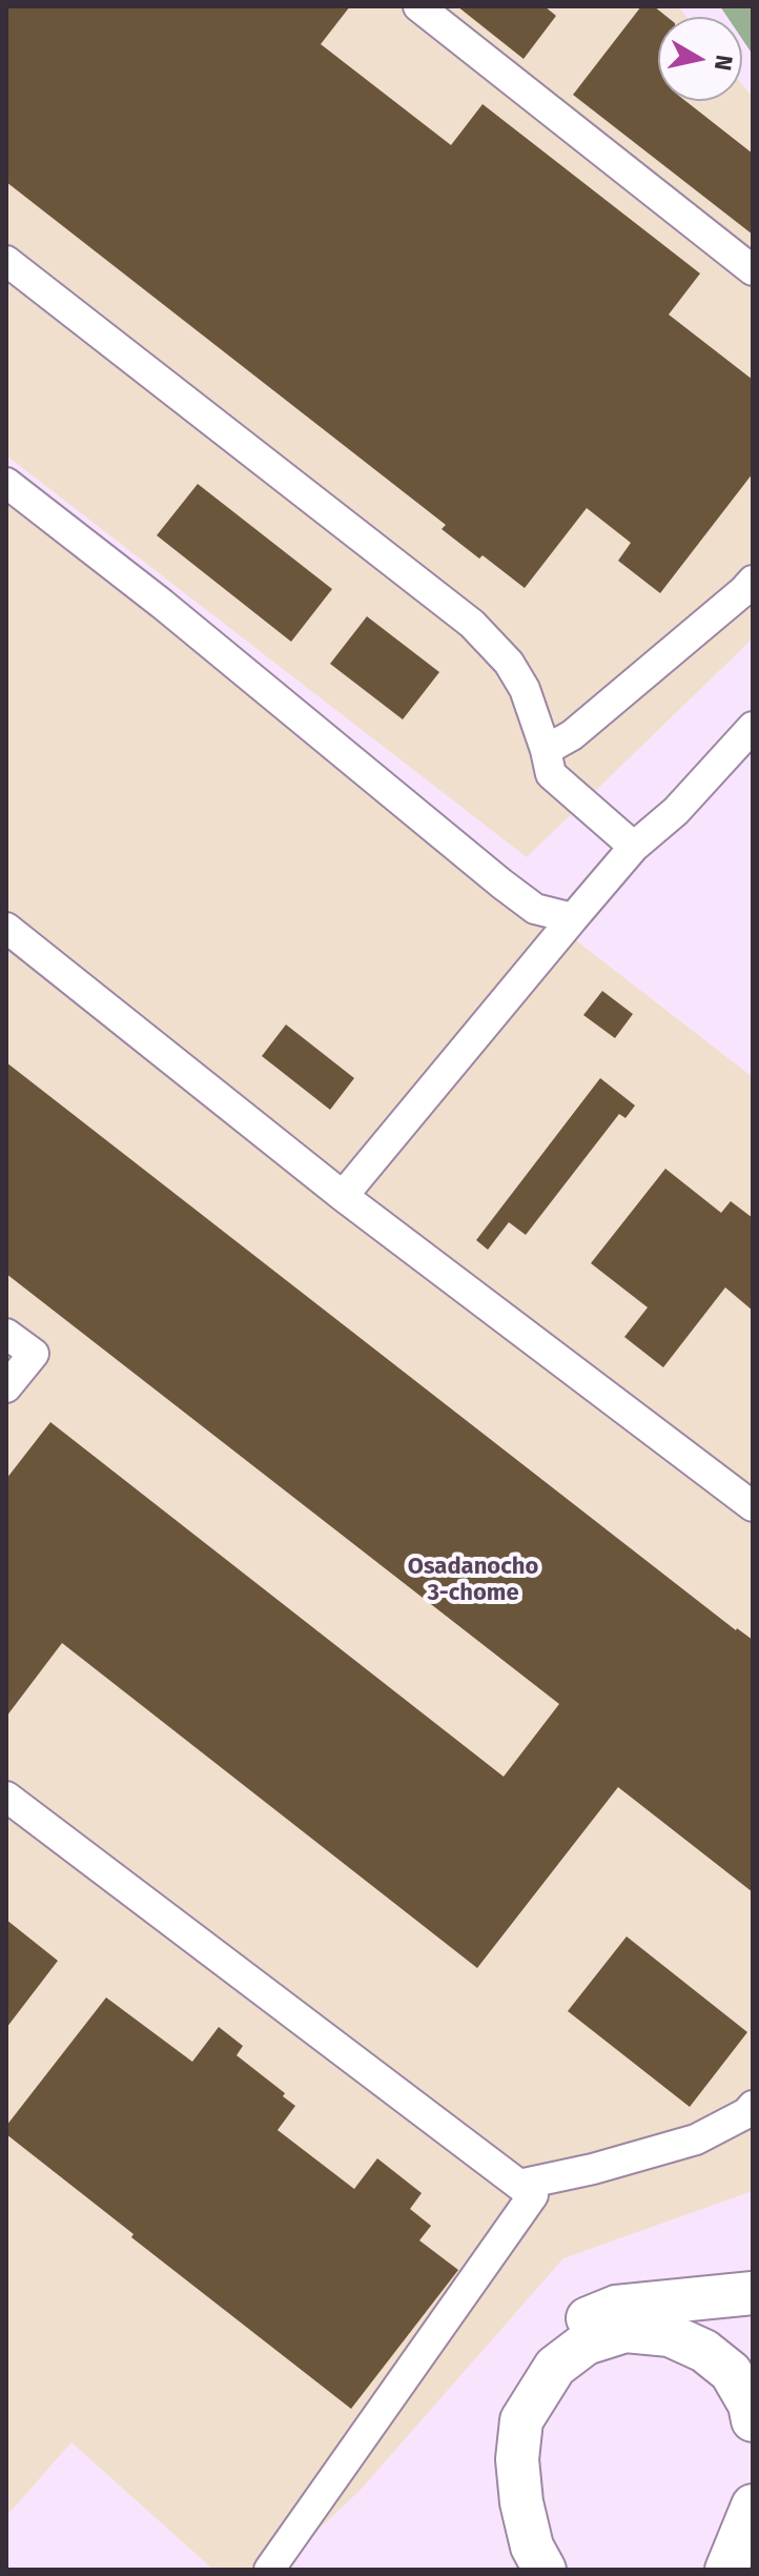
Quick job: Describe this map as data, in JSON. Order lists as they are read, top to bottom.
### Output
{
  "districts": ["Osadanocho 3-chome"],
  "north": "right"
}
